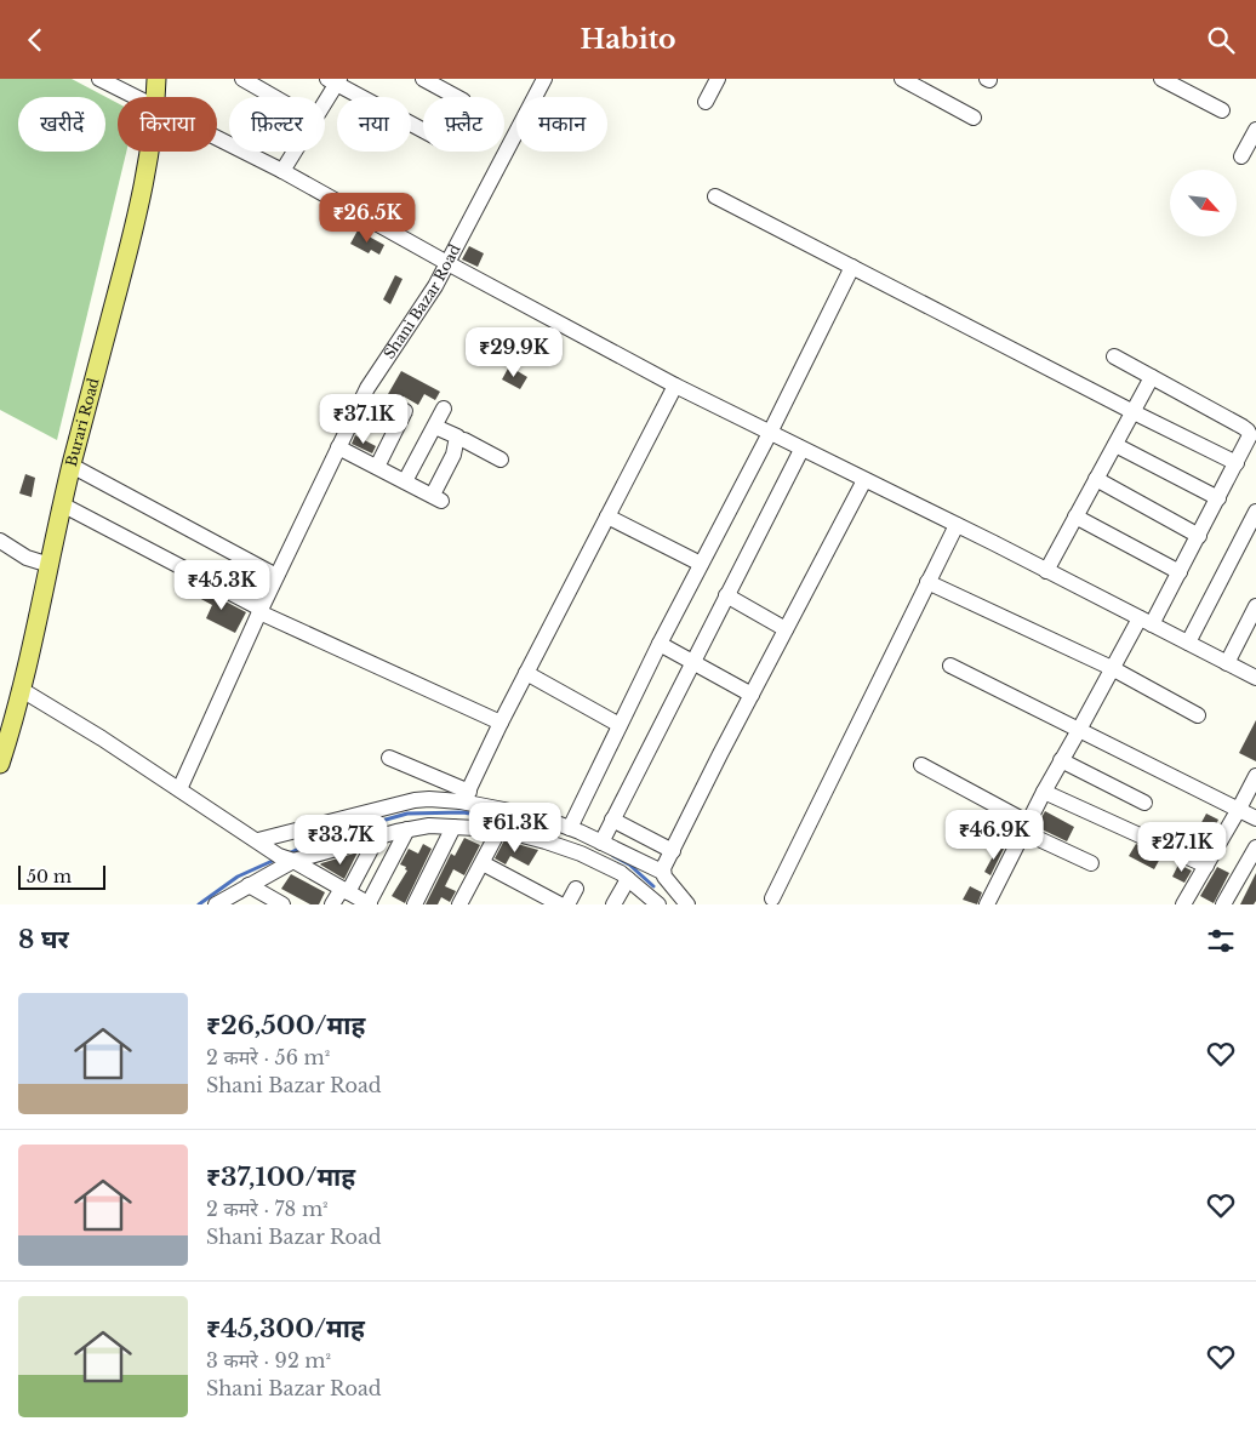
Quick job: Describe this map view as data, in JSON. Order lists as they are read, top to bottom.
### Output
{
  "streets": {
    "main road": ["Burari Road"],
    "street": ["Shani Bazar Road"]
  },
  "scale_bar": "50 m",
  "north": "bottom right",
  "page": {
    "header": "Habito",
    "chip": [
      "खरीदें",
      "किराया",
      "फ़िल्टर",
      "नया",
      "फ़्लैट",
      "मकान"
    ],
    "price": [
      "₹26.5K",
      "₹29.9K",
      "₹37.1K",
      "₹45.3K",
      "₹61.3K",
      "₹46.9K",
      "₹33.7K",
      "₹27.1K"
    ],
    "scale": "50 m",
    "heading": "8 घर",
    "list": [
      {
        "name": "₹26,500/माह",
        "note": "2 कमरे · 56 m² · Shani Bazar Road"
      },
      {
        "name": "₹37,100/माह",
        "note": "2 कमरे · 78 m² · Shani Bazar Road"
      },
      {
        "name": "₹45,300/माह",
        "note": "3 कमरे · 92 m² · Shani Bazar Road"
      }
    ]
  }
}
